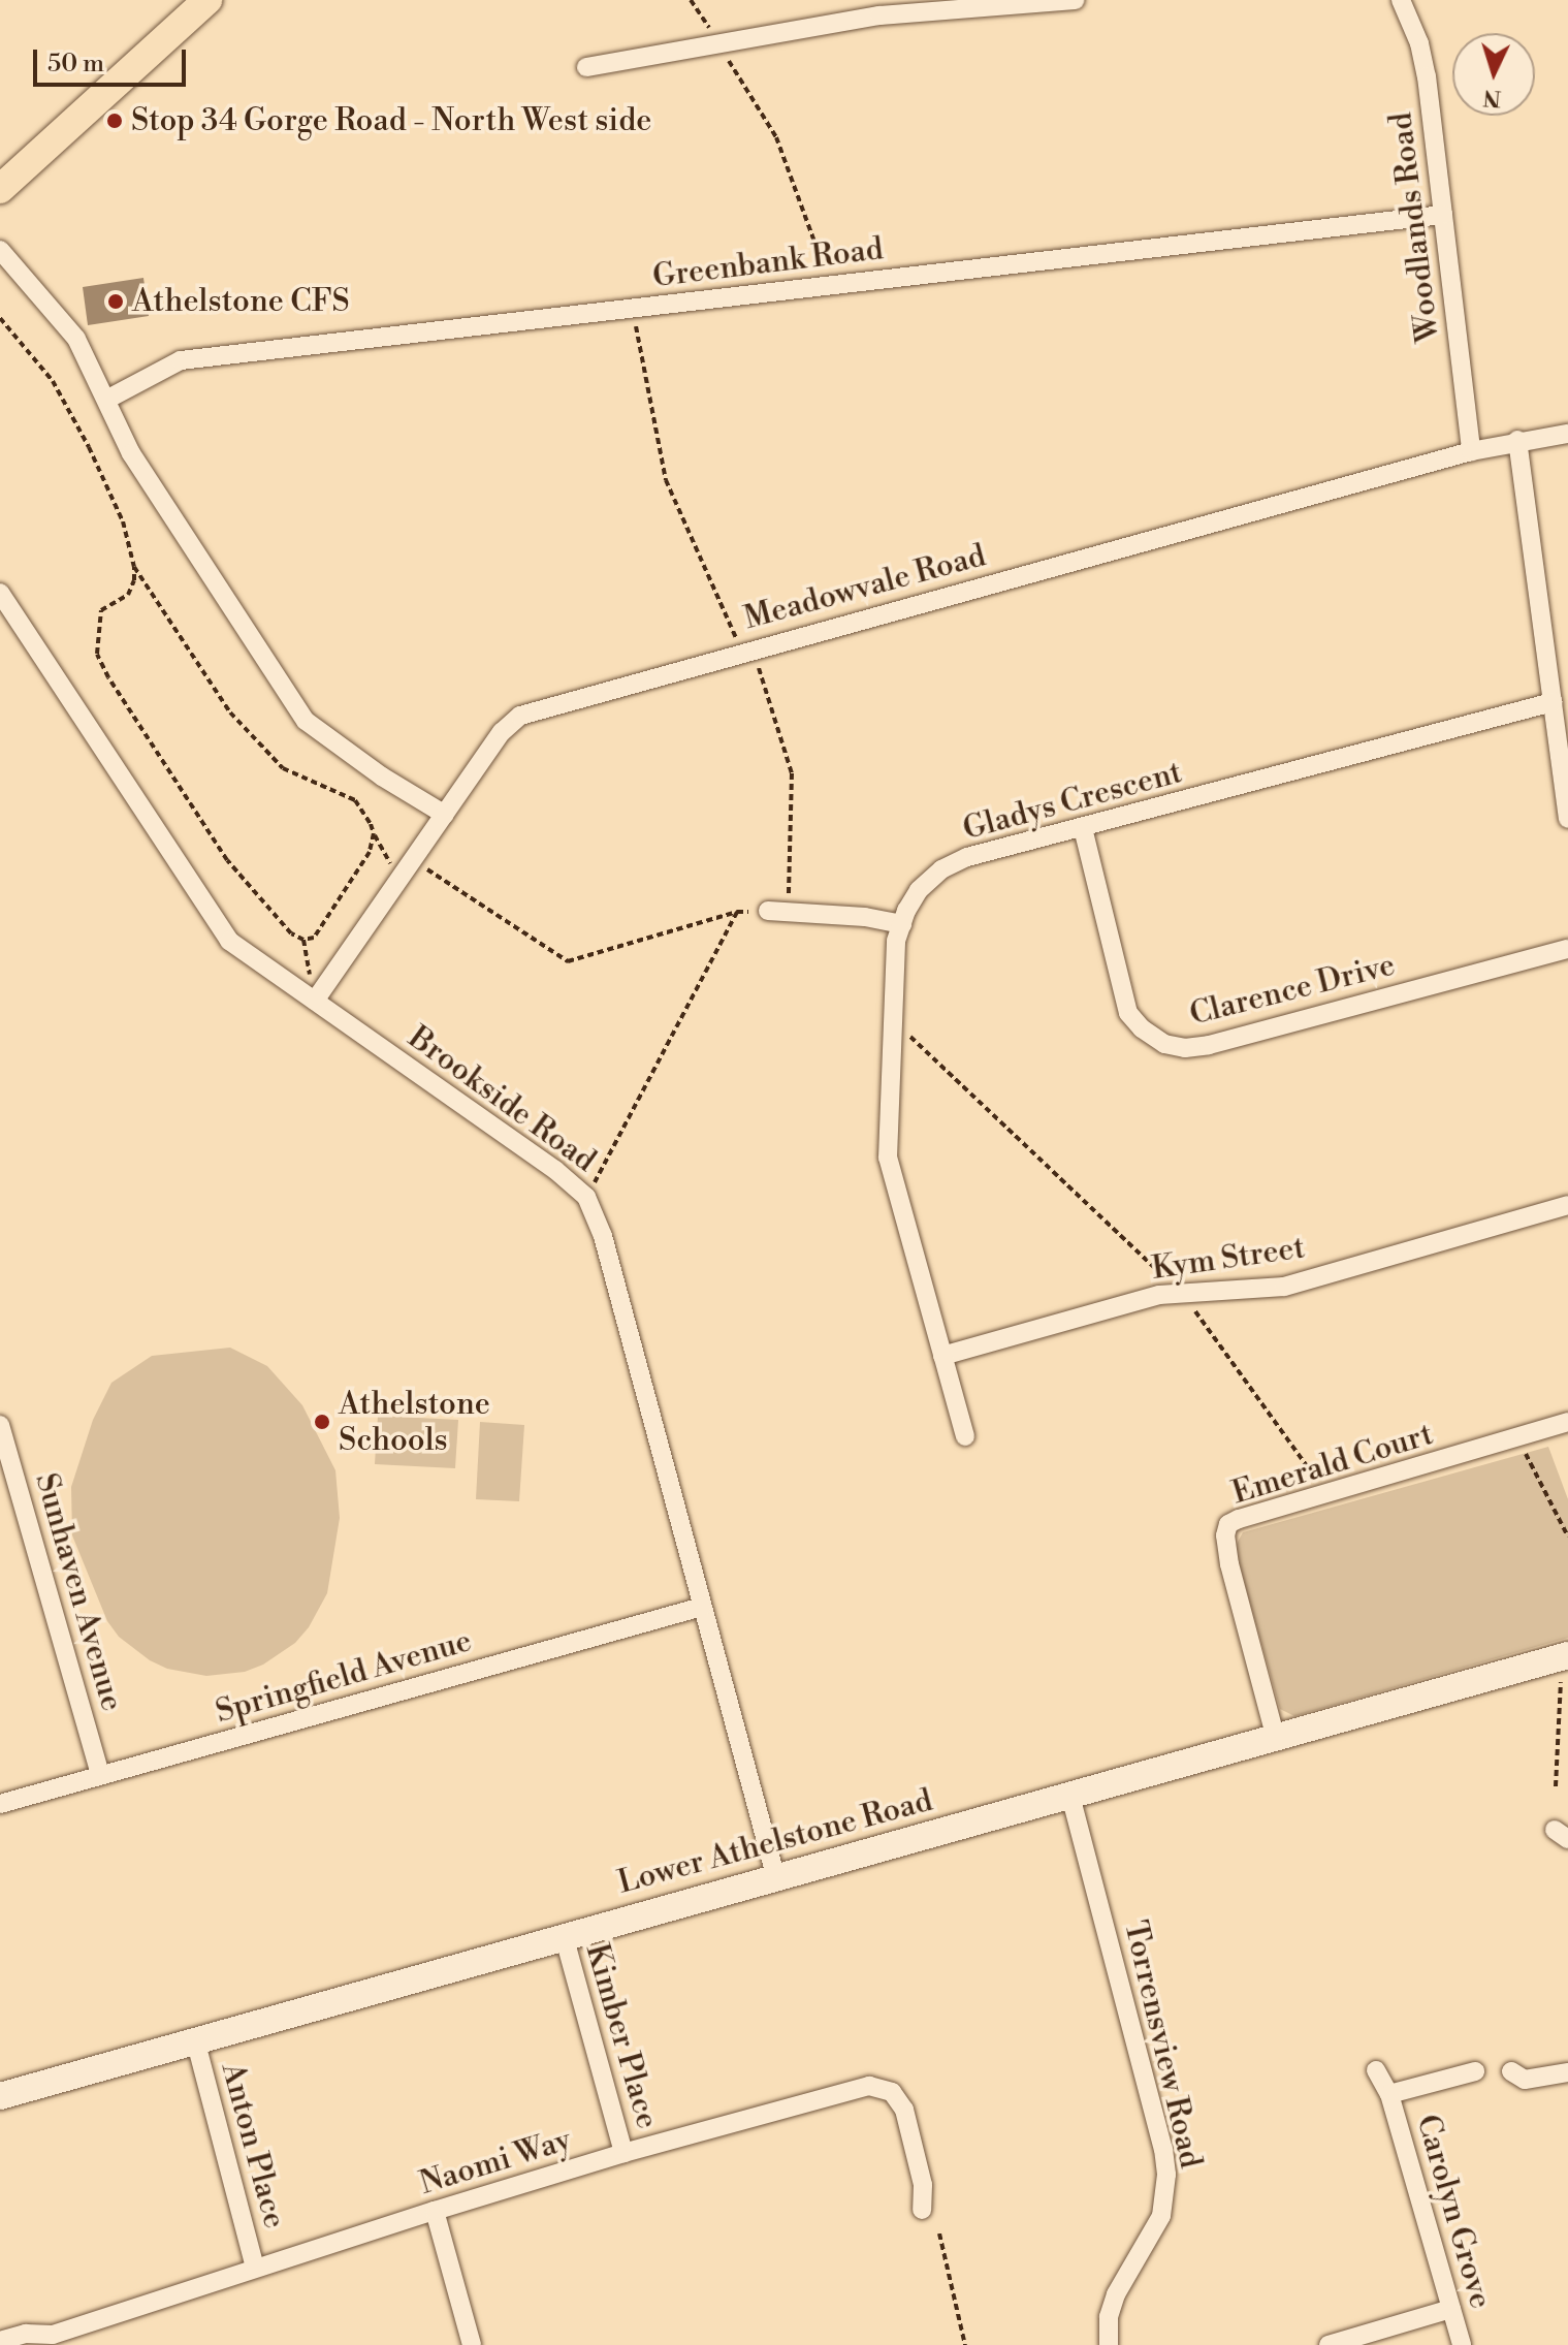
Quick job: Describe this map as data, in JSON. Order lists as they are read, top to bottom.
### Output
{
  "streets": {
    "street": [
      "Woodlands Road",
      "Greenbank Road",
      "Meadowvale Road",
      "Gladys Crescent",
      "Clarence Drive",
      "Brookside Road",
      "Kym Street",
      "Emerald Court",
      "Sunhaven Avenue",
      "Springfield Avenue",
      "Lower Athelstone Road",
      "Kimber Place",
      "Torrensview Road",
      "Anton Place",
      "Naomi Way",
      "Carolyn Grove"
    ]
  },
  "crossings": [
    ["Woodlands Road", "Greenbank Road"],
    ["Woodlands Road", "Meadowvale Road"],
    ["Meadowvale Road", "Brookside Road"],
    ["Gladys Crescent", "Clarence Drive"],
    ["Gladys Crescent", "Kym Street"],
    ["Brookside Road", "Springfield Avenue"],
    ["Brookside Road", "Lower Athelstone Road"],
    ["Emerald Court", "Lower Athelstone Road"],
    ["Sunhaven Avenue", "Springfield Avenue"],
    ["Lower Athelstone Road", "Kimber Place"],
    ["Lower Athelstone Road", "Torrensview Road"],
    ["Lower Athelstone Road", "Anton Place"],
    ["Kimber Place", "Naomi Way"],
    ["Anton Place", "Naomi Way"]
  ],
  "places": ["Stop 34 Gorge Road - North West side", "Athelstone CFS", "Athelstone Schools"],
  "scale_bar": "50 m",
  "north": "bottom"
}
